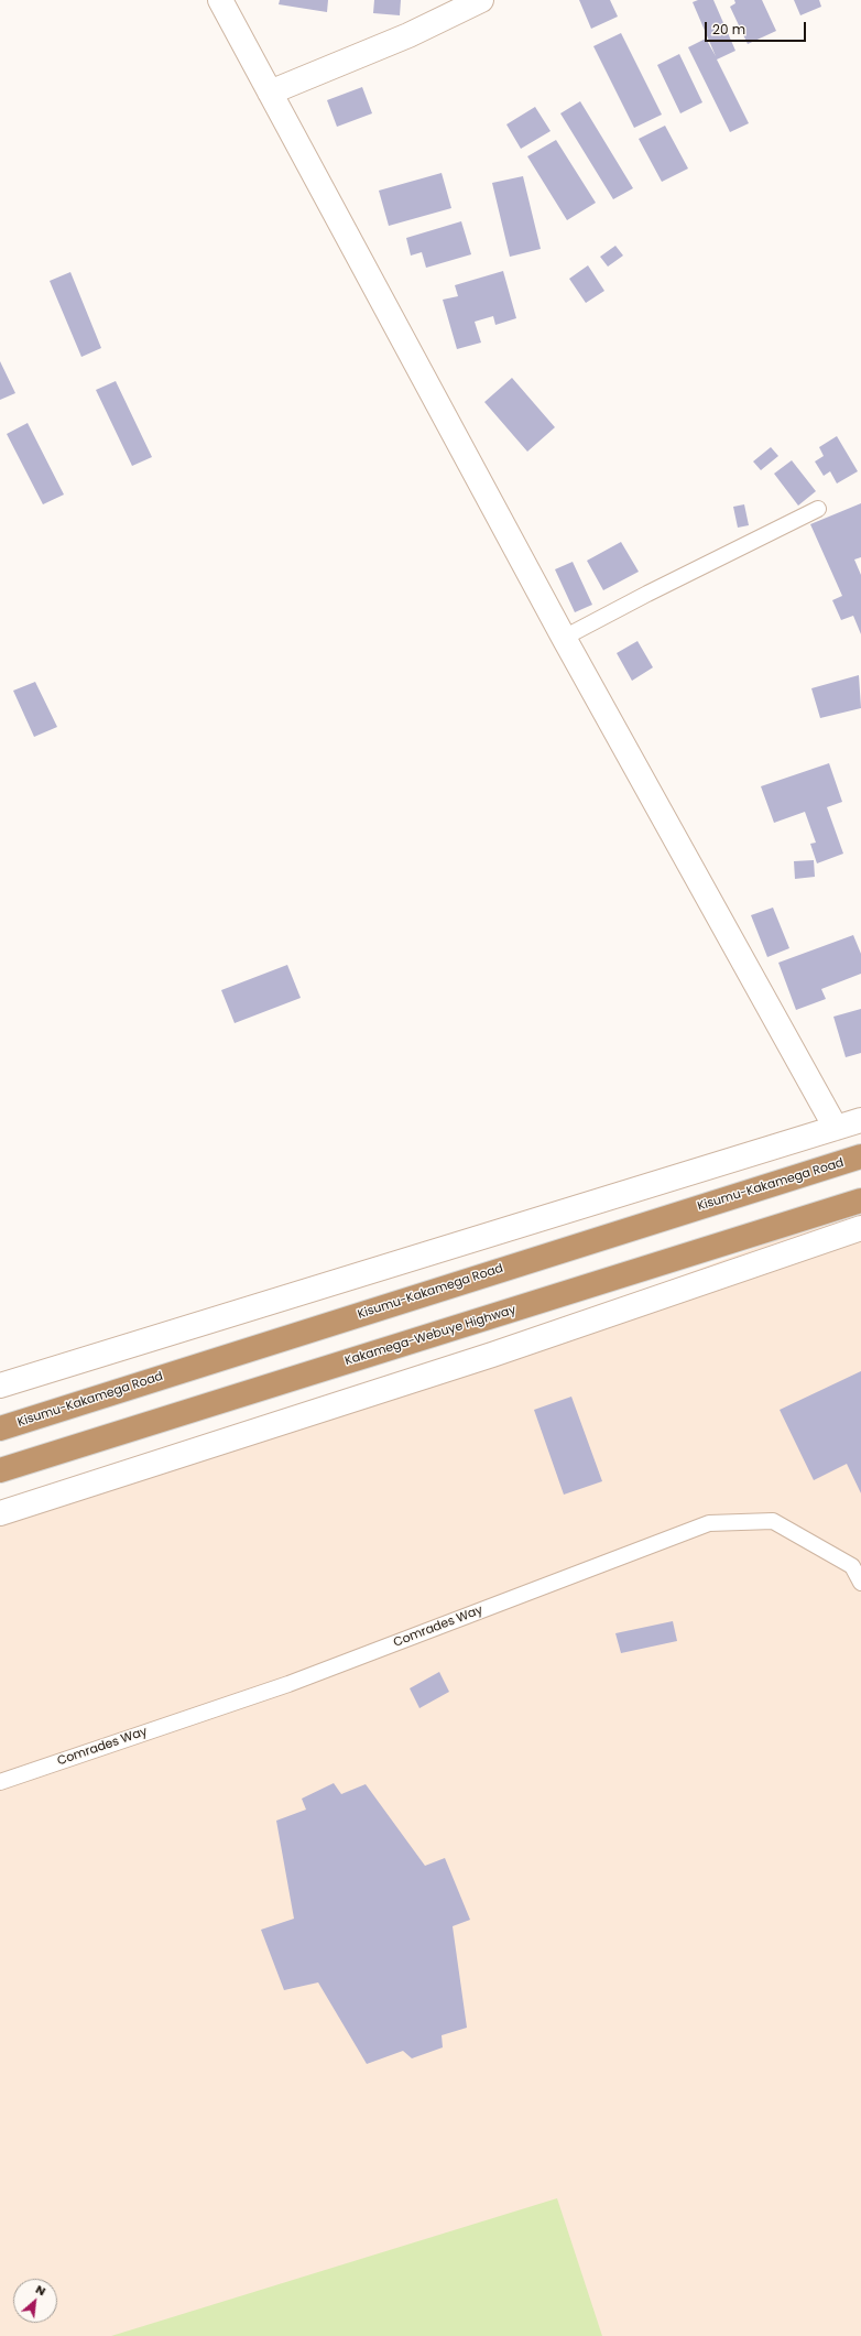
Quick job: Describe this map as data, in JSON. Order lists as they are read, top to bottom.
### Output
{
  "streets": {
    "highway": ["Kisumu-Kakamega Road", "Kakamega-Webuye Highway"],
    "lane": ["Comrades Way"]
  },
  "scale_bar": "20 m",
  "north": "top right"
}
